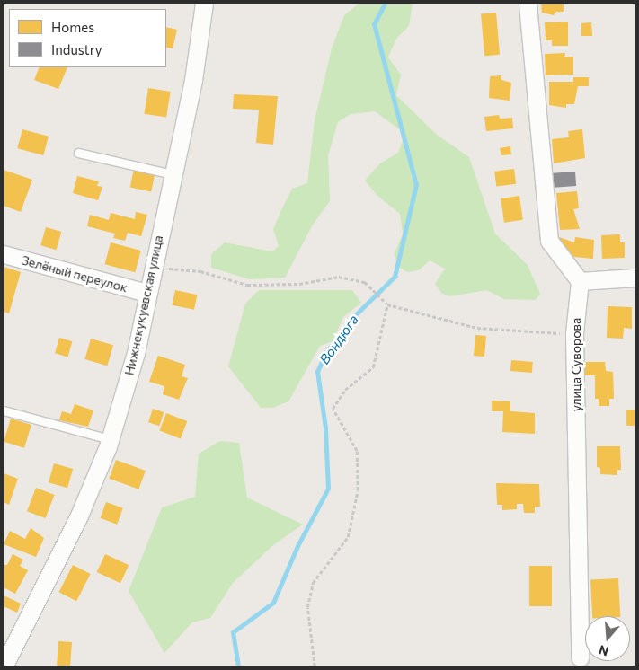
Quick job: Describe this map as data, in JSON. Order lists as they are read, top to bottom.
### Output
{
  "streets": {
    "street": ["Зелёный переулок", "Нижнекукуевская улица", "улица Суворова"]
  },
  "crossings": [
    ["Зелёный переулок", "Нижнекукуевская улица"]
  ],
  "water": ["Вондюга"],
  "legend": ["Homes", "Industry"],
  "north": "bottom"
}
